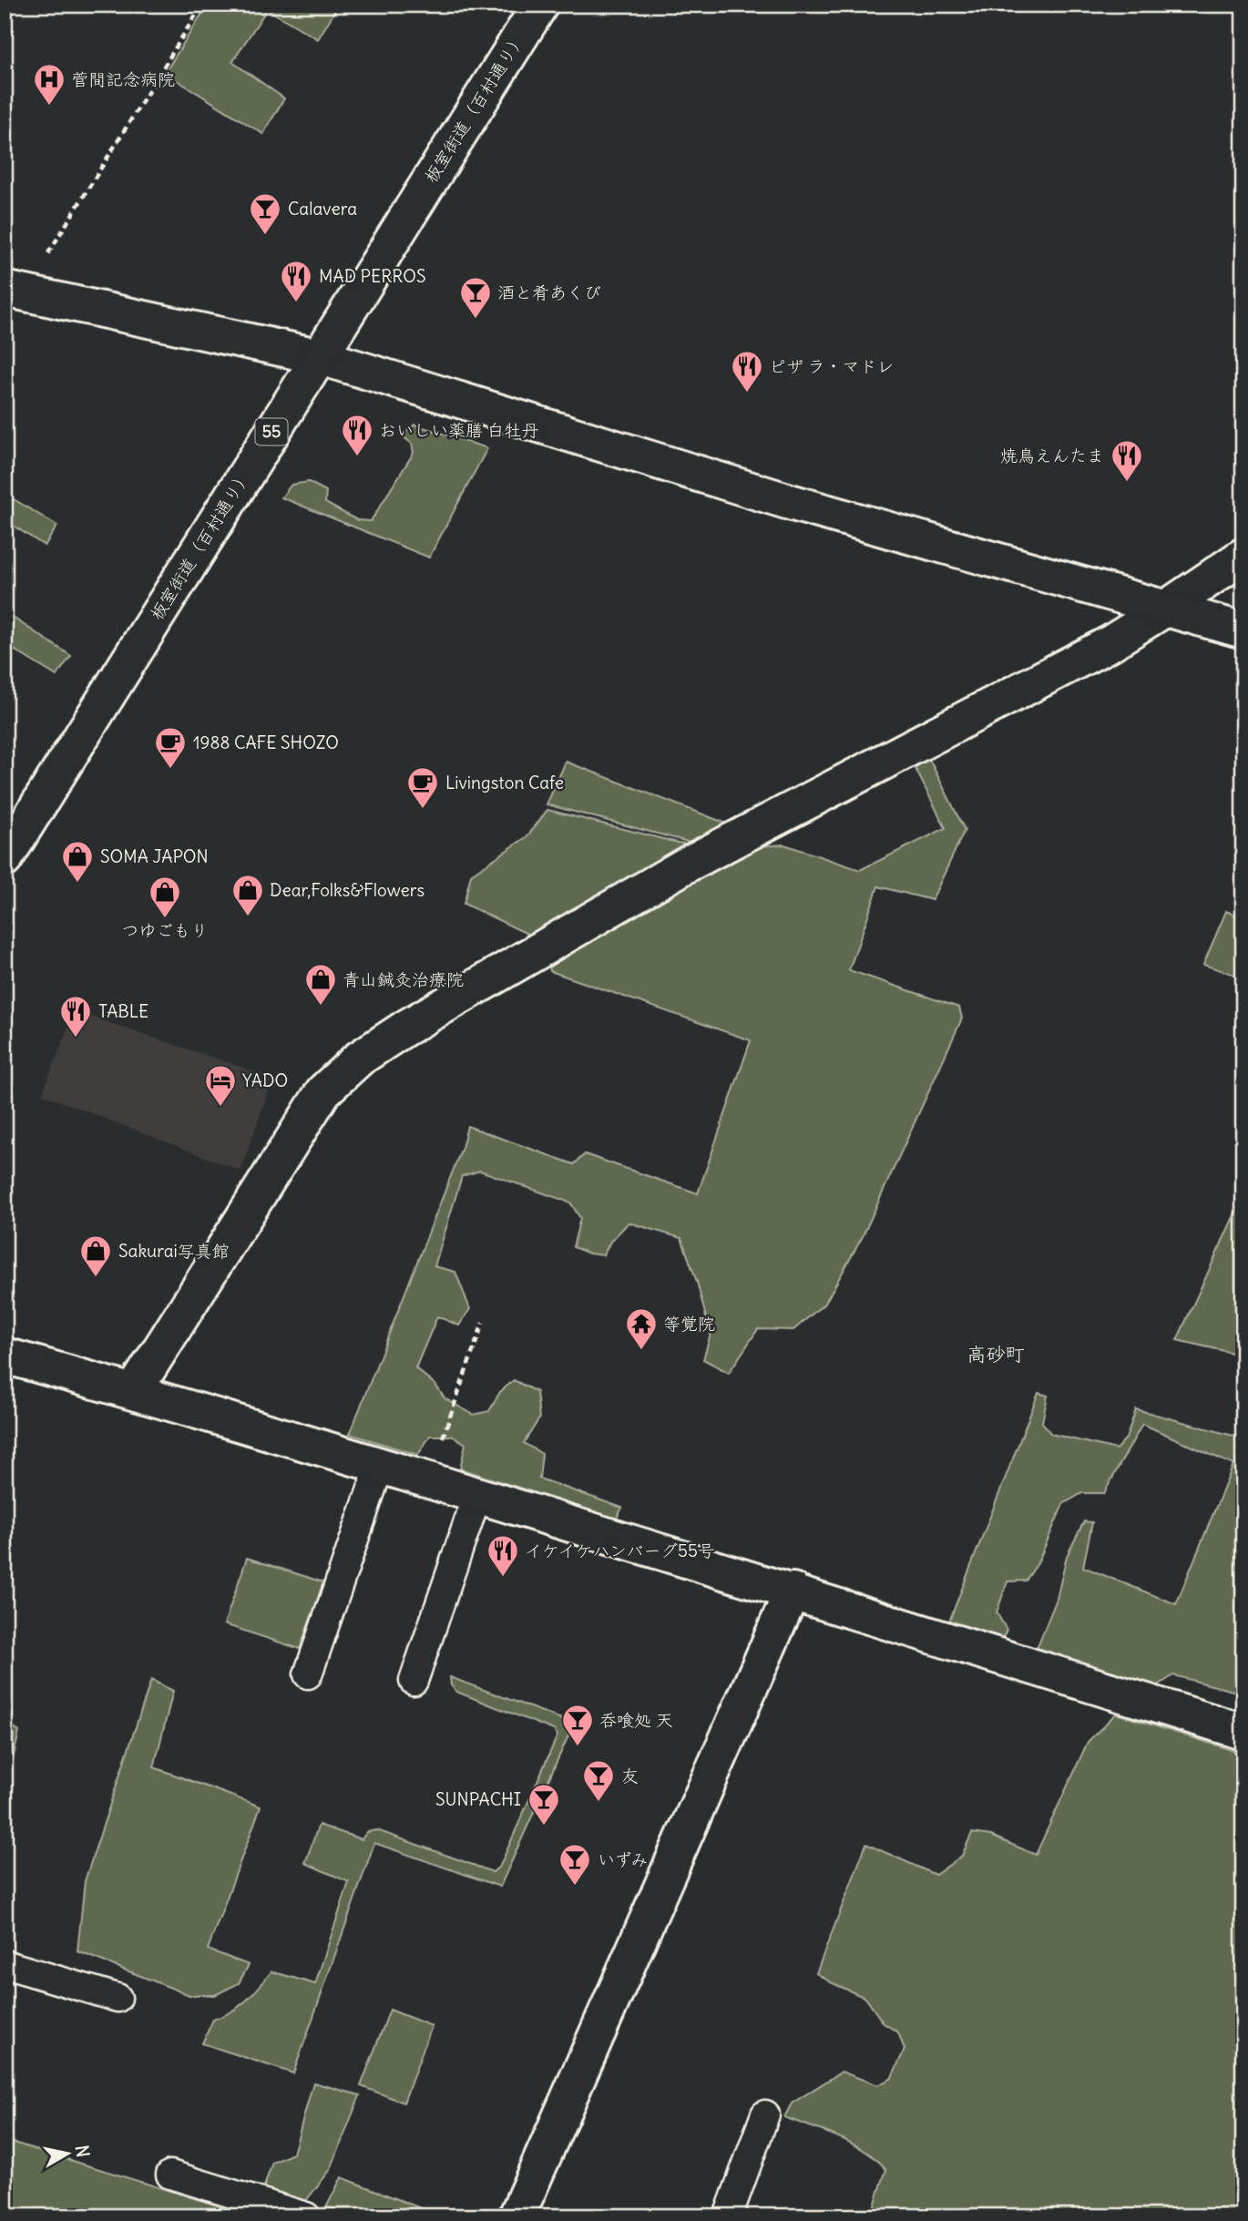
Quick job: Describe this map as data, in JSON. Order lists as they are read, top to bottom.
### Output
{
  "streets": {
    "street": ["板室街道（百村通り）", "55"]
  },
  "districts": ["高砂町"],
  "places": {
    "hospital": ["菅間記念病院"],
    "bar": [
      "Calavera",
      "酒と肴あくび",
      "呑喰処 天",
      "友",
      "SUNPACHI",
      "いずみ"
    ],
    "restaurant": [
      "MAD PERROS",
      "ピザ ラ・マドレ",
      "おいしい薬膳 白牡丹",
      "焼鳥えんたま",
      "TABLE",
      "イケイケハンバーグ55号"
    ],
    "cafe": ["1988 CAFE SHOZO", "Livingston Cafe"],
    "shop": [
      "SOMA JAPON",
      "Dear,Folks&Flowers",
      "つゆごもり",
      "青山鍼灸治療院",
      "Sakurai写真館"
    ],
    "hotel": ["YADO"],
    "temple": ["等覚院"]
  },
  "north": "right"
}
